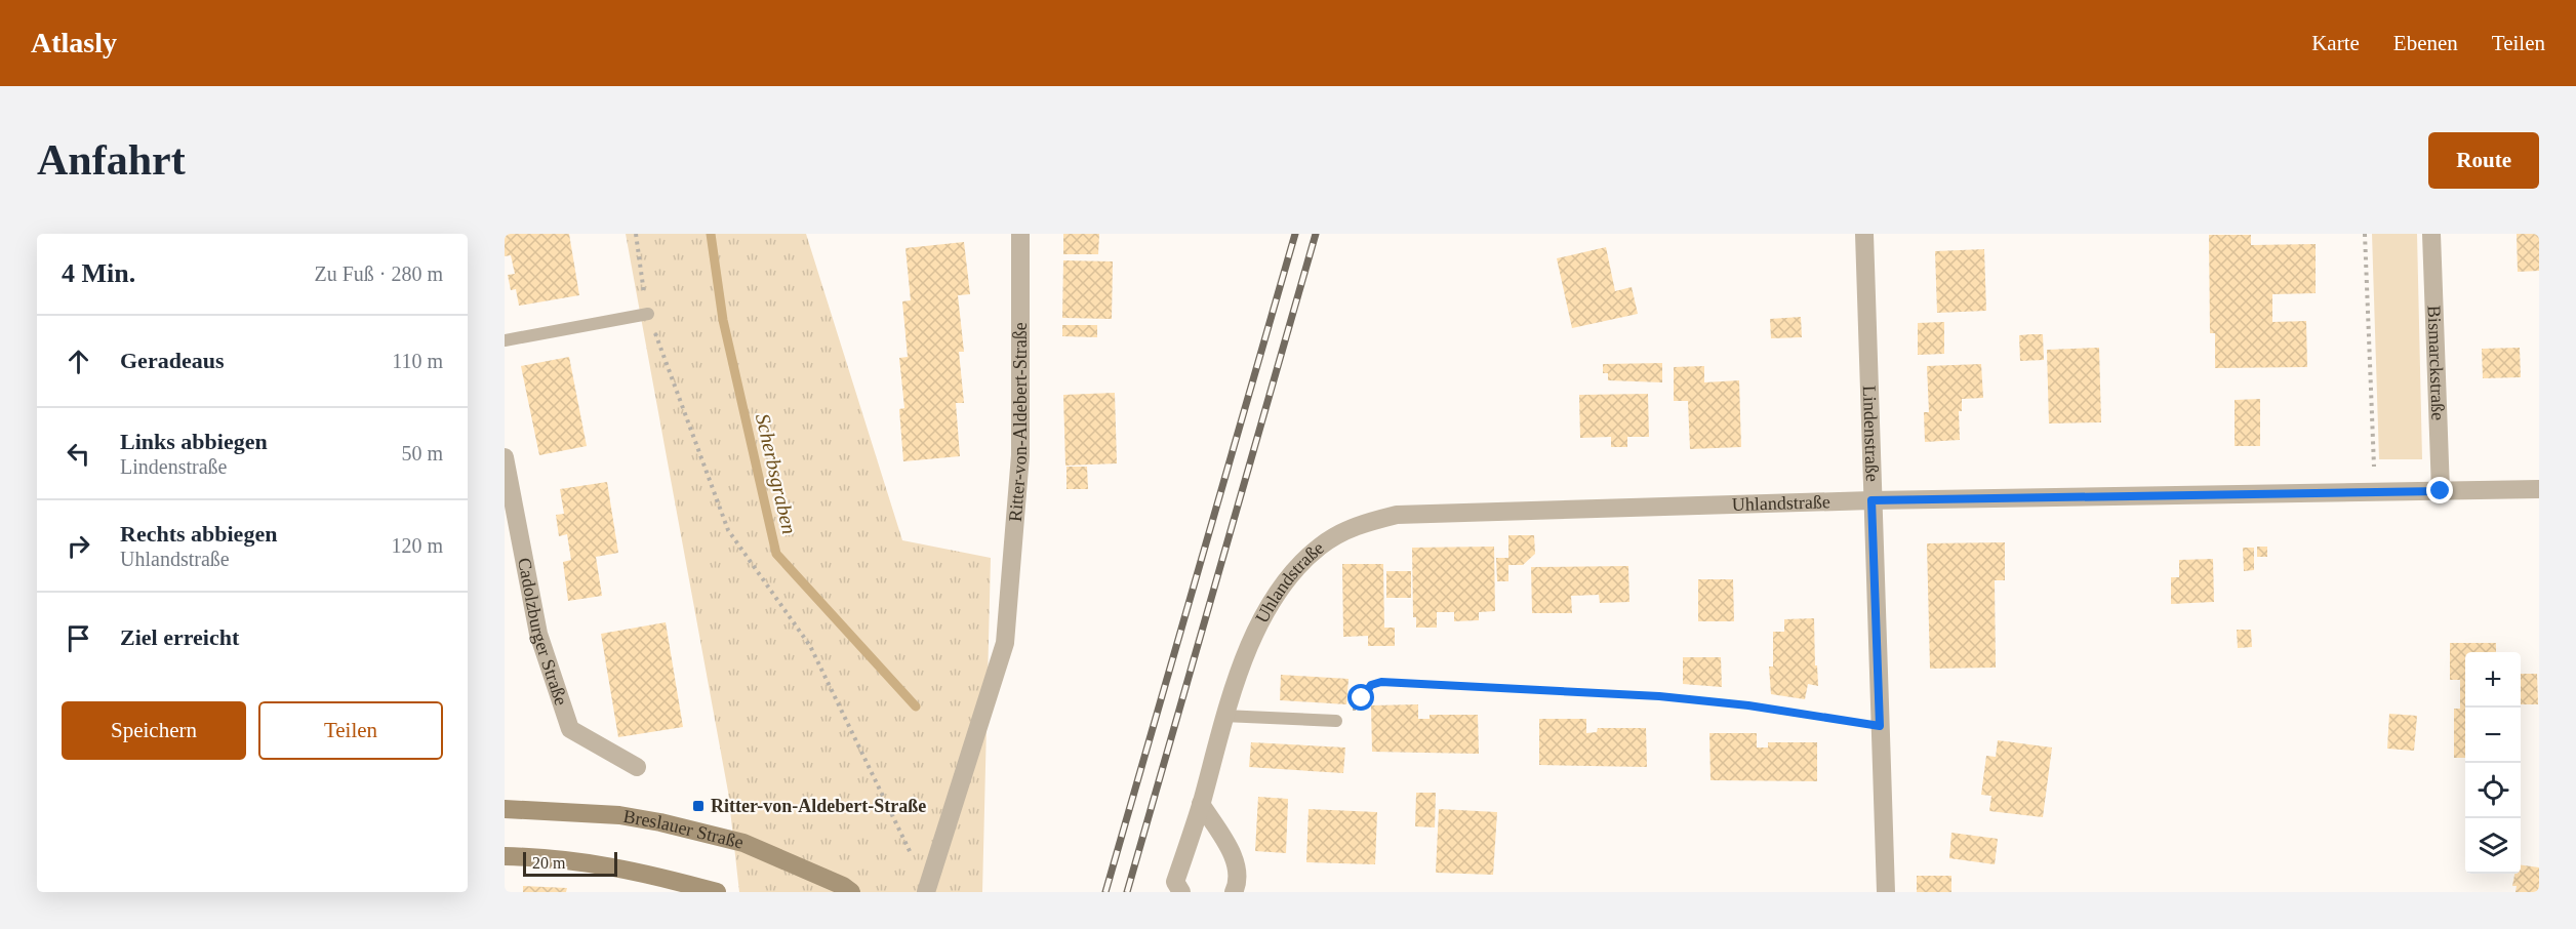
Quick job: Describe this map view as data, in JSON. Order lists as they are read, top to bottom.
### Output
{
  "streets": {
    "main road": ["Breslauer Straße"],
    "street": [
      "Bismarckstraße",
      "Ritter-von-Aldebert-Straße",
      "Lindenstraße",
      "Uhlandstraße",
      "Cadolzburger Straße"
    ]
  },
  "crossings": [
    ["Bismarckstraße", "Uhlandstraße"],
    ["Lindenstraße", "Uhlandstraße"]
  ],
  "water": ["Scherbsgraben"],
  "places": {
    "transit": ["Ritter-von-Aldebert-Straße"]
  },
  "scale_bar": "20 m",
  "page": {
    "header": "Atlasly",
    "nav": ["Karte", "Ebenen", "Teilen"],
    "buttons": [
      "Route",
      ["Speichern", "Teilen"]
    ],
    "title": "Anfahrt",
    "heading": ["4 Min.", "Zu Fuß · 280 m"],
    "list": [
      ["Geradeaus", "110 m"],
      ["Links abbiegen", "Lindenstraße", "50 m"],
      ["Rechts abbiegen", "Uhlandstraße", "120 m"],
      "Ziel erreicht"
    ],
    "map_buttons": ["+", "−"],
    "scale": "20 m"
  }
}
